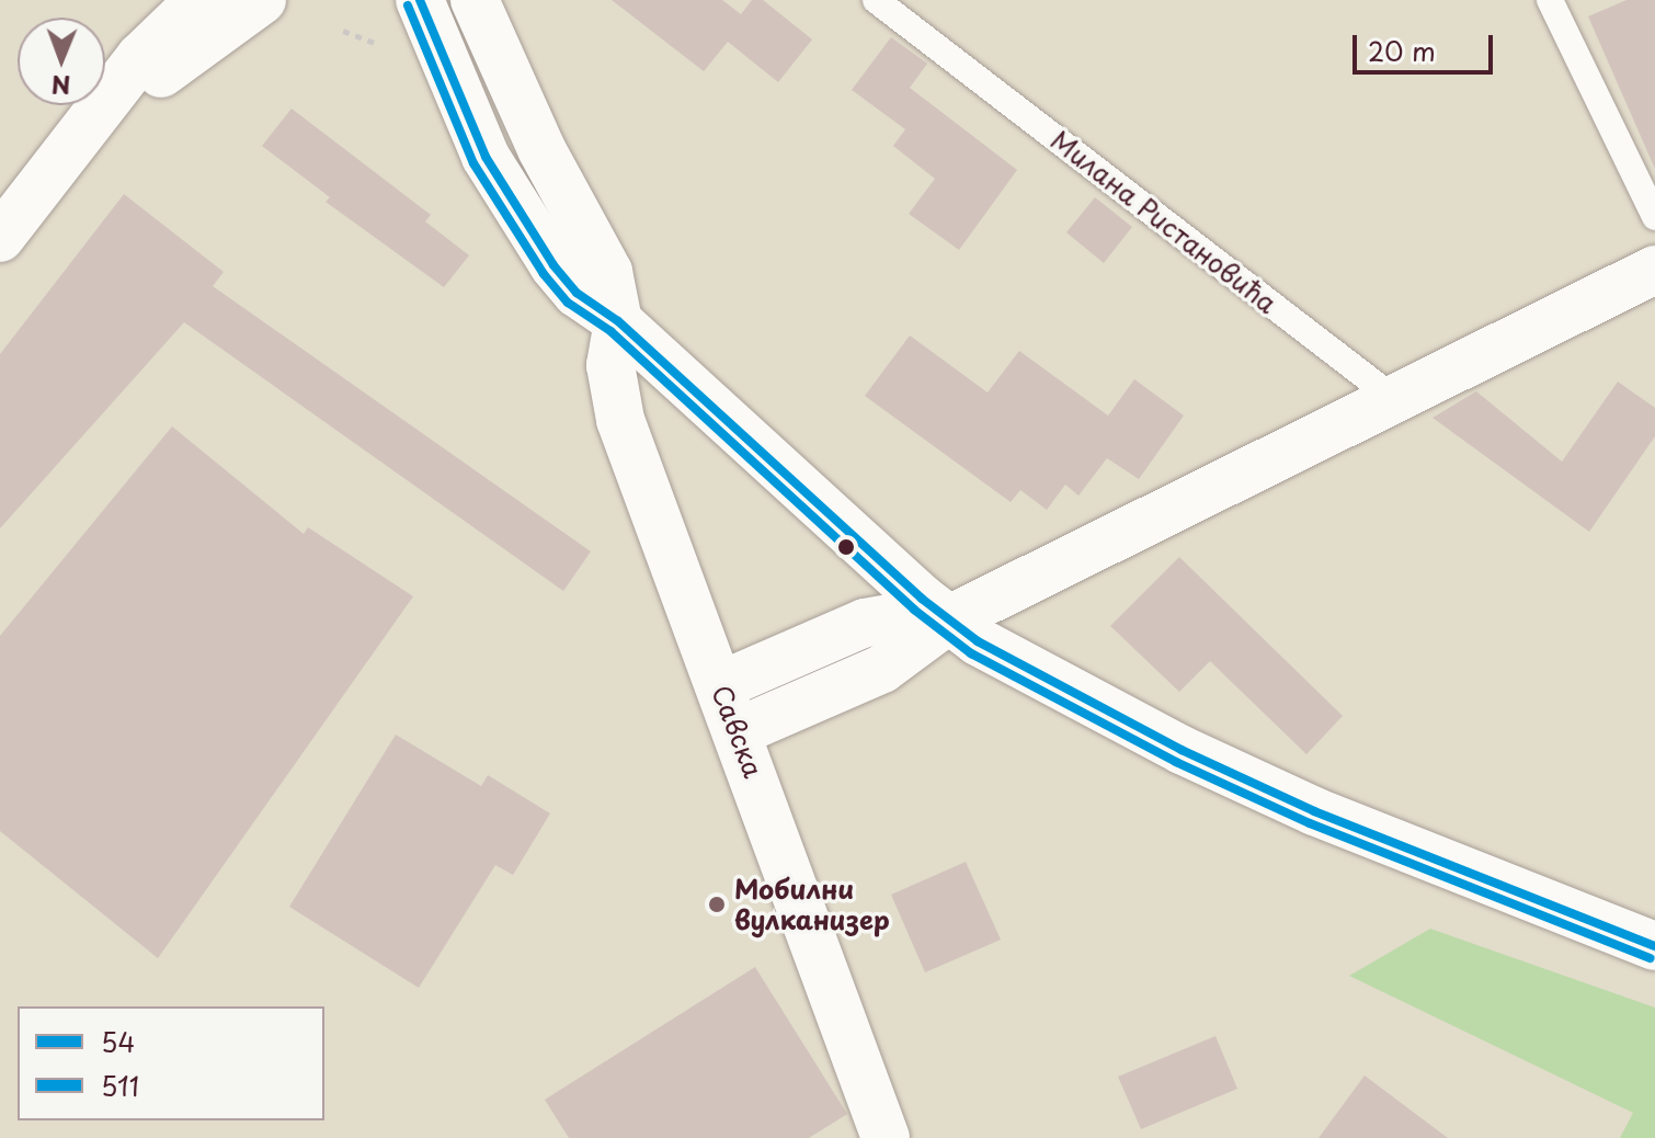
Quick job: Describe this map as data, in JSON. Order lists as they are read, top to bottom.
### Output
{
  "streets": {
    "main road": ["Савска"],
    "lane": ["Милана Ристановића"]
  },
  "places": ["Мобилни вулканизер"],
  "lines": ["transit line 54", "transit line 511"],
  "legend": ["54", "511"],
  "scale_bar": "20 m",
  "north": "bottom"
}
